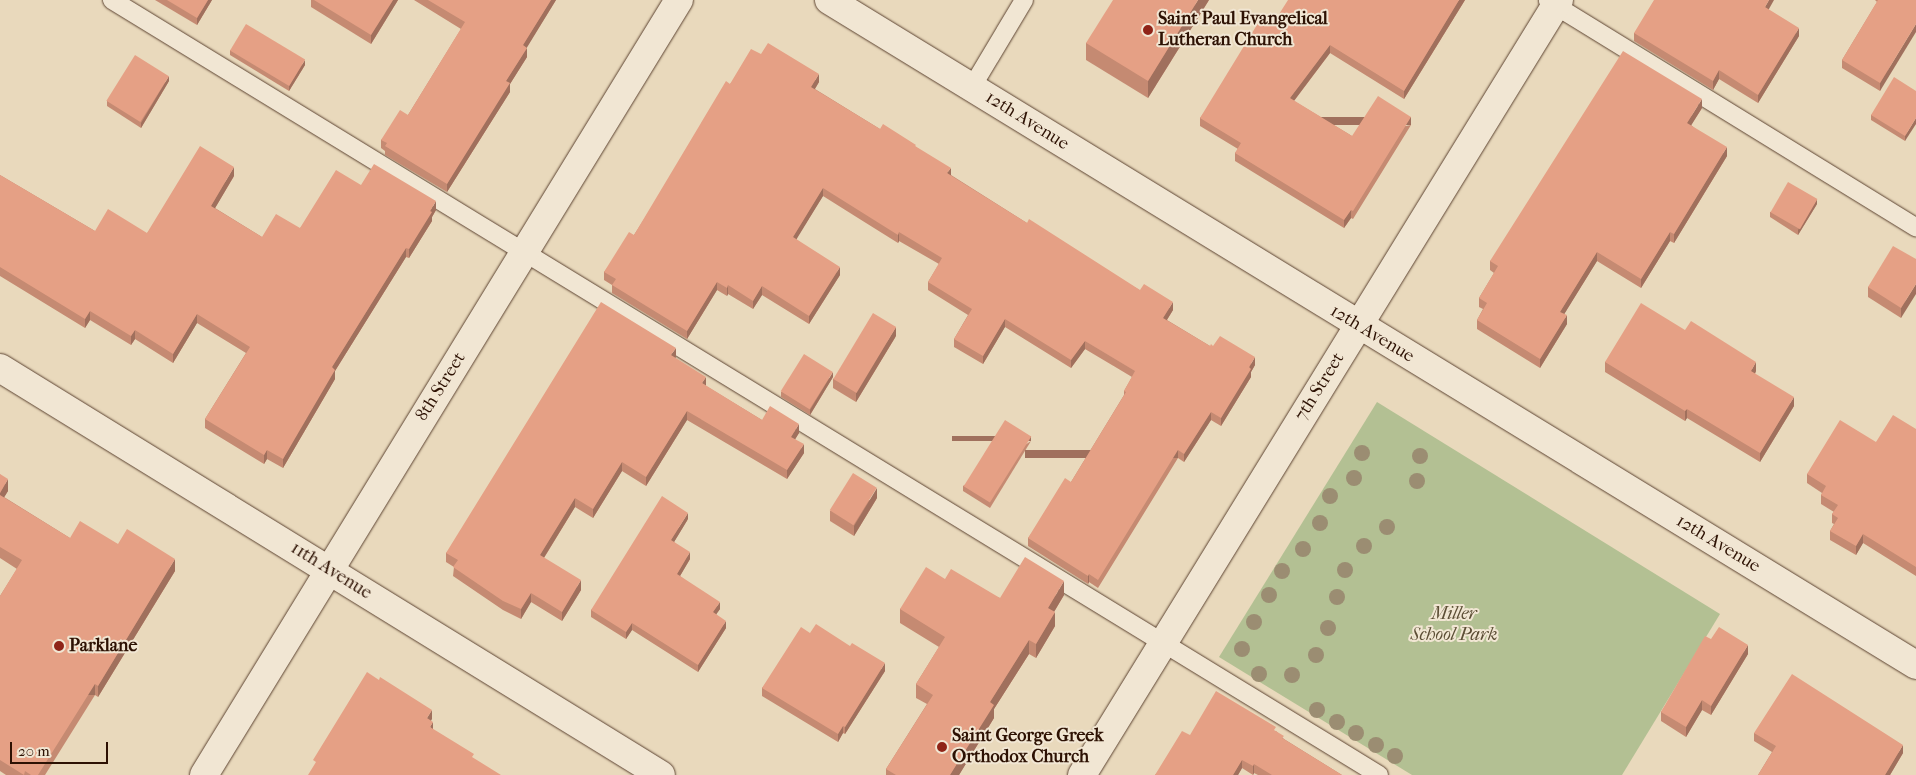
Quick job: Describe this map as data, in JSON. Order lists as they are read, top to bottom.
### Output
{
  "streets": {
    "street": [
      "12th Avenue",
      "8th Street",
      "7th Street",
      "11th Avenue"
    ]
  },
  "crossings": [
    ["12th Avenue", "7th Street"],
    ["8th Street", "11th Avenue"]
  ],
  "parks": ["Miller School Park"],
  "places": ["Saint Paul Evangelical Lutheran Church", "Parklane", "Saint George Greek Orthodox Church"],
  "scale_bar": "20 m"
}
